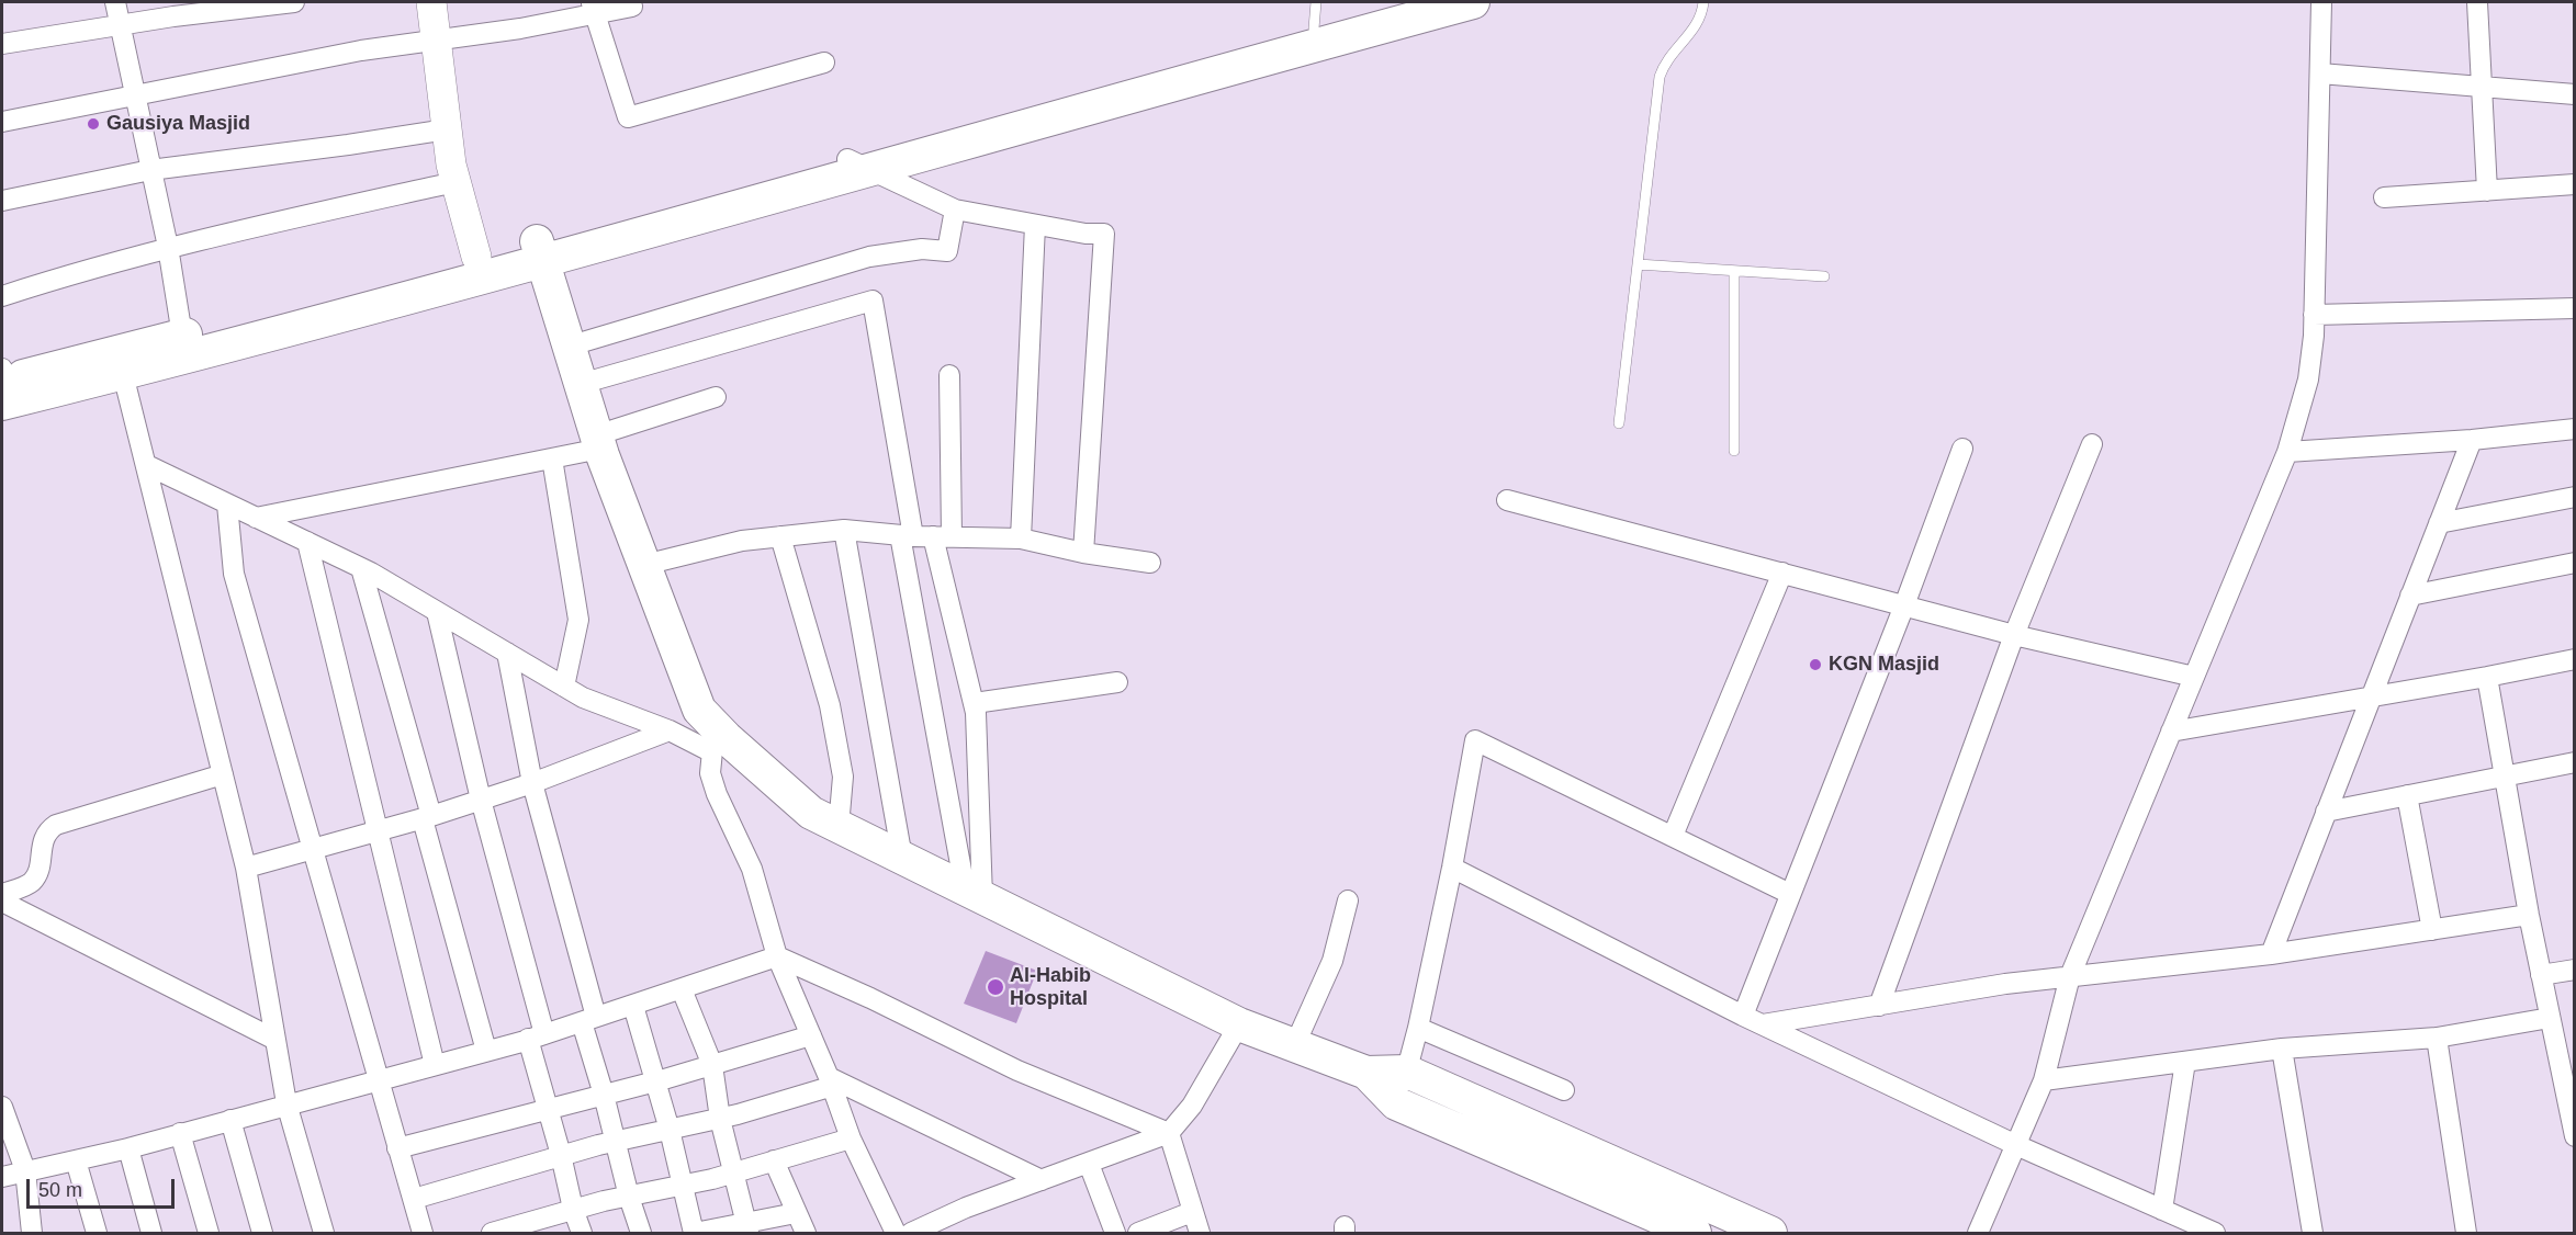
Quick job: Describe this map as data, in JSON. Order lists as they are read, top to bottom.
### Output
{
  "places": ["Gausiya Masjid", "KGN Masjid", "Al-Habib Hospital"],
  "scale_bar": "50 m"
}
